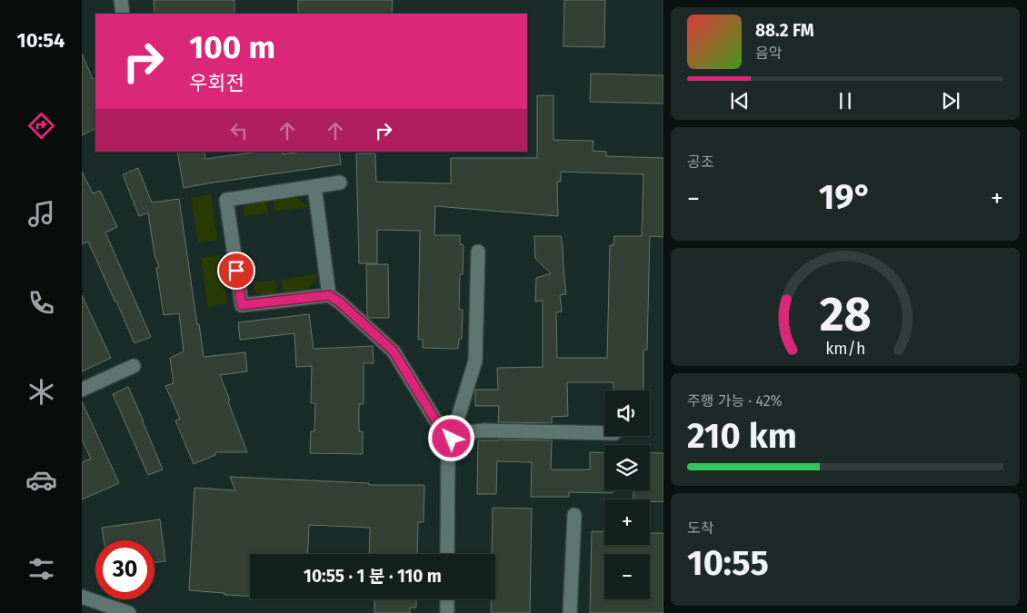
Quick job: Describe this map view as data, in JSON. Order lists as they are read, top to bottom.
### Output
{
  "page": {
    "tabs": "10:54",
    "turn": ["100 m", "우회전"],
    "song": ["88.2 FM", "음악"],
    "tile": [
      "공조",
      ["주행 가능 · 42%", "210 km"],
      ["도착", "10:55"]
    ],
    "heat": ["−", "19°", "+"],
    "map_buttons": ["+", "−"],
    "limit": "30",
    "trip": "10:55 · 1 분 · 110 m",
    "gauge": ["28", "km/h"]
  }
}
